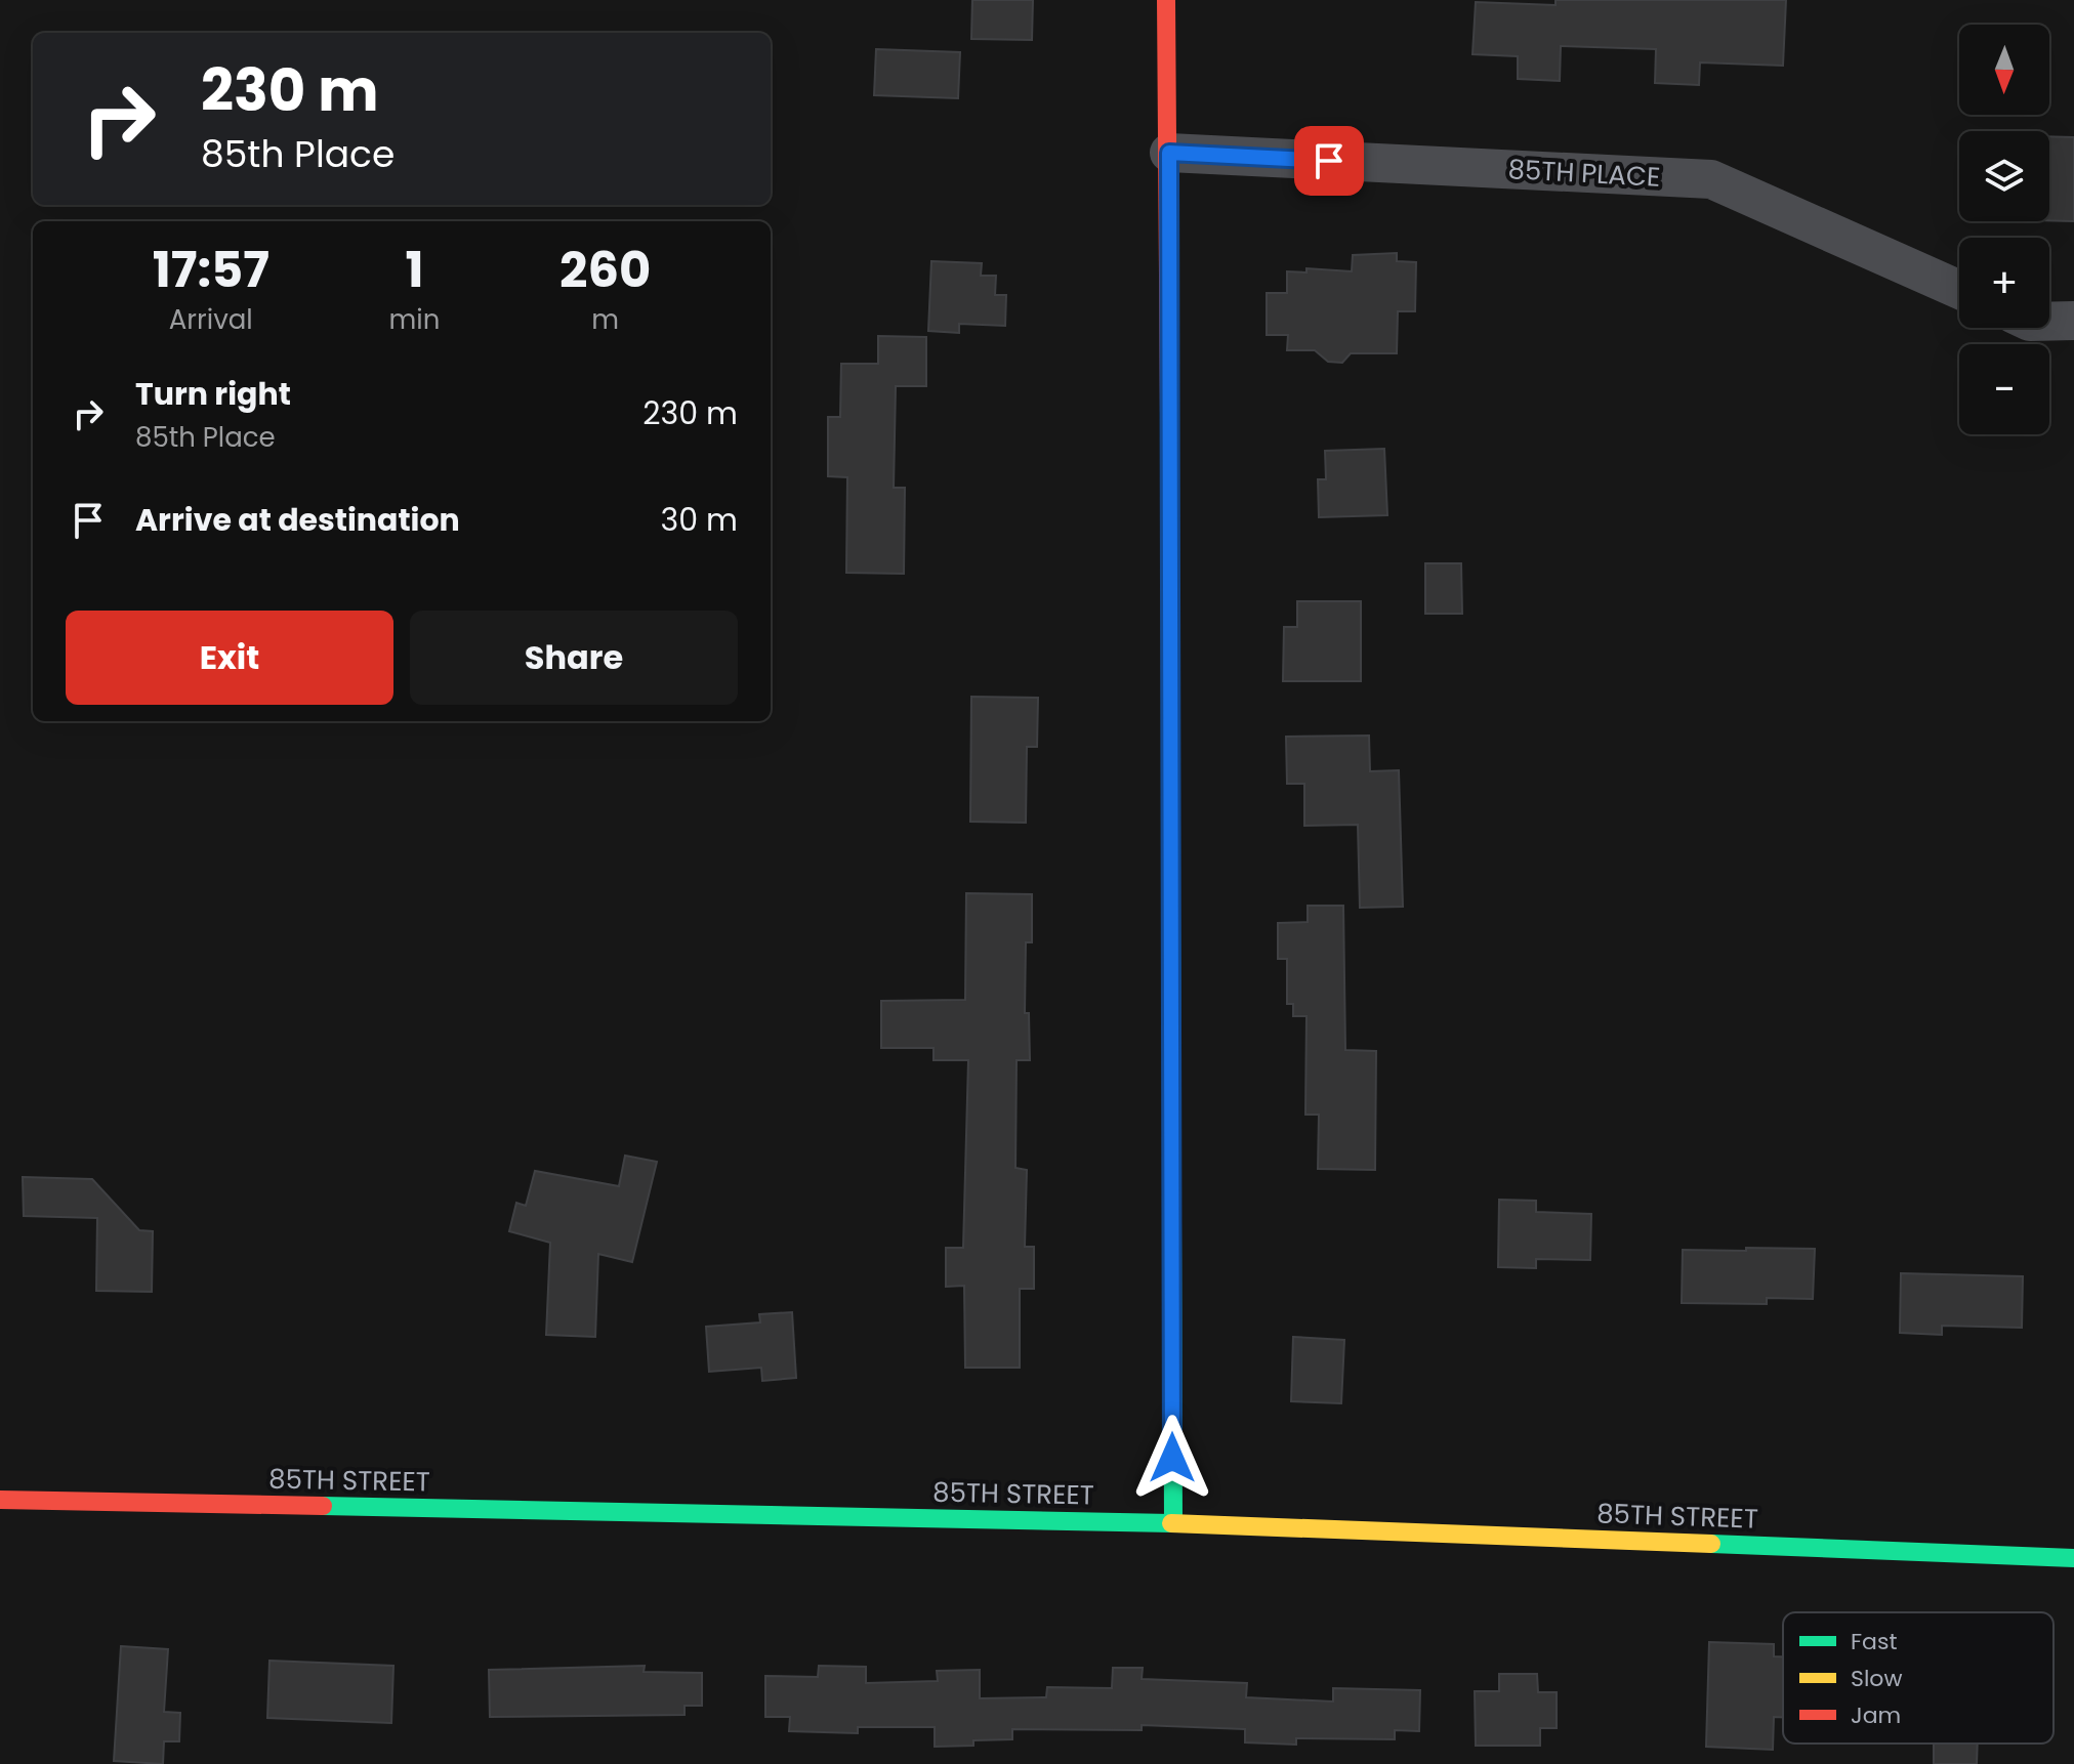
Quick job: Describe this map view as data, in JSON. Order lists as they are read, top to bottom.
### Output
{
  "streets": {
    "street": ["85TH PLACE", "85TH STREET"]
  },
  "legend": ["Fast", "Slow", "Jam"],
  "north": "bottom",
  "page": {
    "map_buttons": ["+", "−"],
    "turn": ["230 m", "85th Place"],
    "eta": [
      "17:57",
      "Arrival",
      "1",
      "min",
      "260",
      "m"
    ],
    "list": [
      {
        "name": "Turn right",
        "note": "85th Place",
        "value": "230 m"
      },
      {
        "name": "Arrive at destination",
        "value": "30 m"
      }
    ],
    "buttons": ["Exit", "Share"]
  }
}
